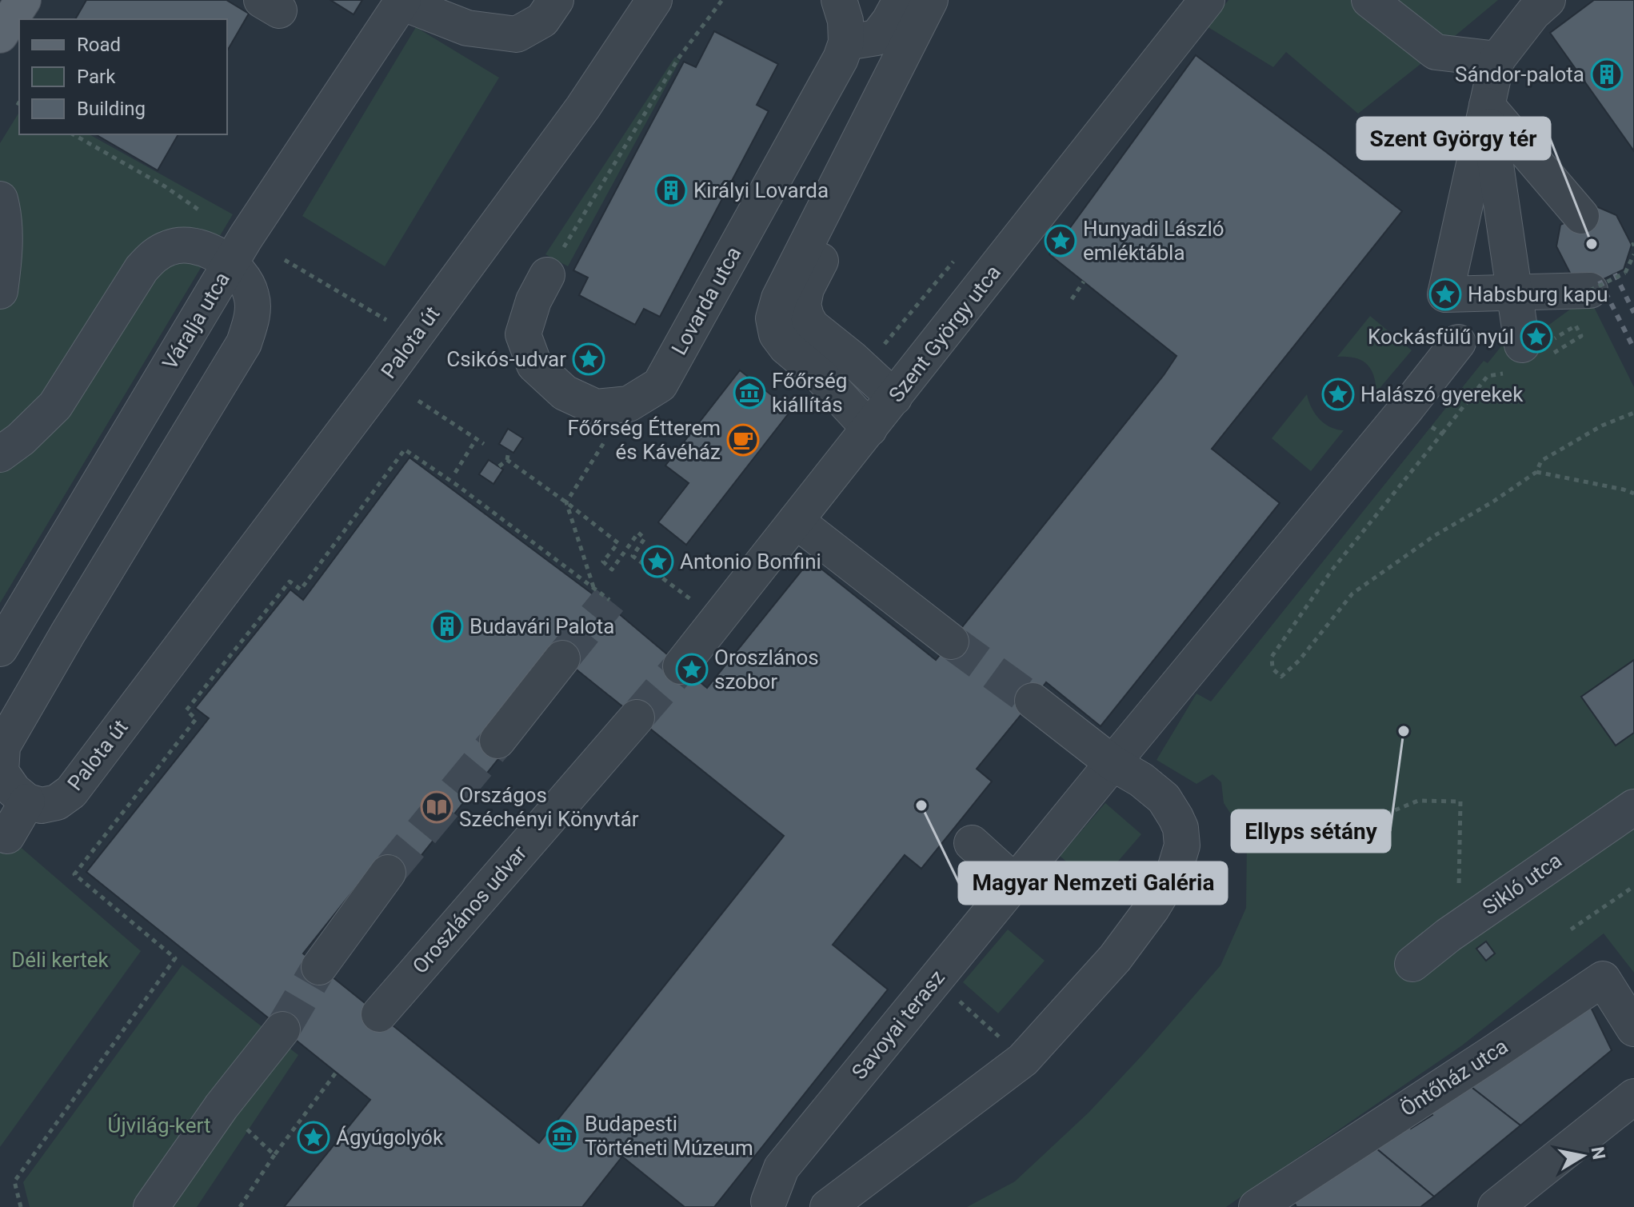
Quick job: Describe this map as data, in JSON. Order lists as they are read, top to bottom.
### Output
{
  "streets": {
    "street": [
      "Lovarda utca",
      "Váralja utca",
      "Szent György utca",
      "Palota út",
      "Sikló utca",
      "Oroszlános udvar",
      "Savoyai terasz",
      "Öntőház utca"
    ]
  },
  "parks": ["Déli kertek", "Újvilág-kert"],
  "places": {
    "building": ["Sándor-palota", "Királyi Lovarda", "Budavári Palota"],
    "place": [
      "Hunyadi László emléktábla",
      "Habsburg kapu",
      "Kockásfülű nyúl",
      "Csikós-udvar",
      "Halászó gyerekek",
      "Antonio Bonfini",
      "Oroszlános szobor",
      "Ágyúgolyók"
    ],
    "other": ["Szent György tér", "Ellyps sétány", "Magyar Nemzeti Galéria"],
    "museum": ["Főőrség kiállítás", "Budapesti Történeti Múzeum"],
    "cafe": ["Főőrség Étterem és Kávéház"],
    "library": ["Országos Széchényi Könyvtár"]
  },
  "legend": ["Road", "Park", "Building"],
  "north": "right"
}
